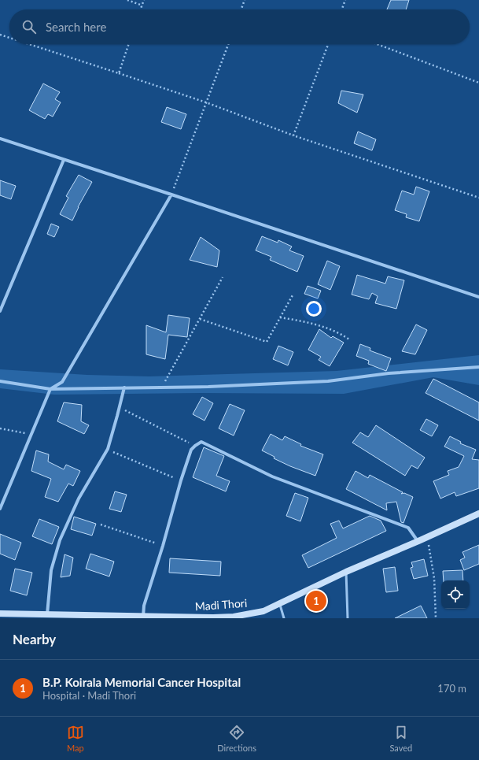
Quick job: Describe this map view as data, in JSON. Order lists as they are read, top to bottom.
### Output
{
  "streets": {
    "main road": ["Madi Thori"]
  },
  "page": {
    "search": "Search here",
    "pins": "1",
    "heading": "Nearby",
    "list": [
      {
        "mark": "1",
        "name": "B.P. Koirala Memorial Cancer Hospital",
        "note": "Hospital · Madi Thori",
        "value": "170 m"
      }
    ],
    "nav": ["Map", "Directions", "Saved"]
  }
}
